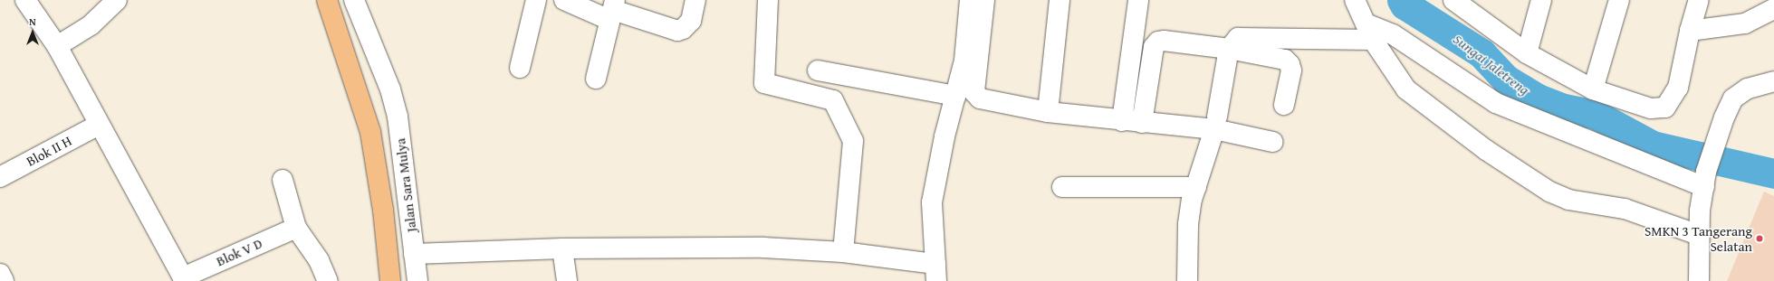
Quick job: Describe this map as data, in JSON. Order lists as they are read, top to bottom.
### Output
{
  "streets": {
    "street": ["Blok II H", "Jalan Sara Mulya", "Blok V D"]
  },
  "water": ["Sungai Jaletreng"],
  "places": ["SMKN 3 Tangerang Selatan"],
  "north": "top"
}
